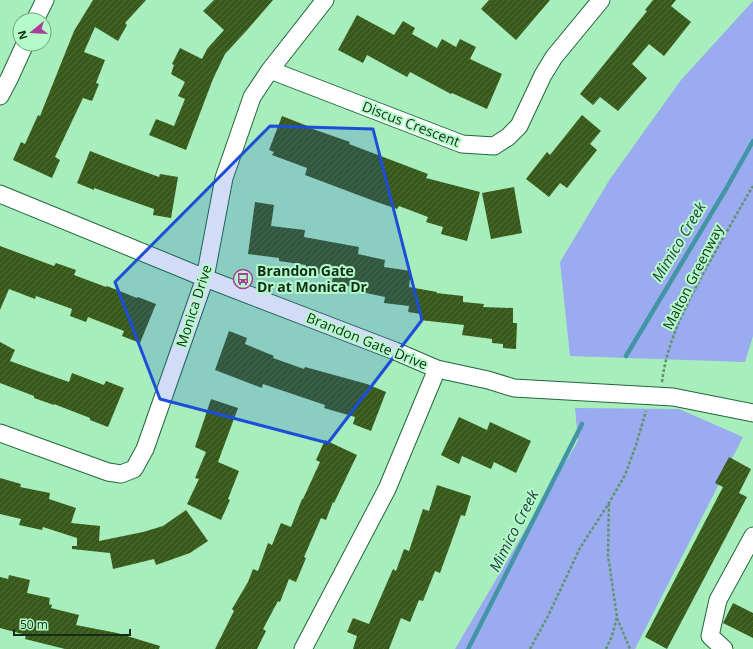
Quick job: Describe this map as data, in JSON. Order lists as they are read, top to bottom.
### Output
{
  "streets": {
    "street": ["Discus Crescent", "Monica Drive", "Brandon Gate Drive"],
    "path": ["Malton Greenway"]
  },
  "crossings": [
    ["Discus Crescent", "Monica Drive"],
    ["Monica Drive", "Brandon Gate Drive"]
  ],
  "water": ["Mimico Creek"],
  "places": {
    "bus stop": ["Brandon Gate Dr at Monica Dr"]
  },
  "scale_bar": "50 m",
  "north": "left"
}
